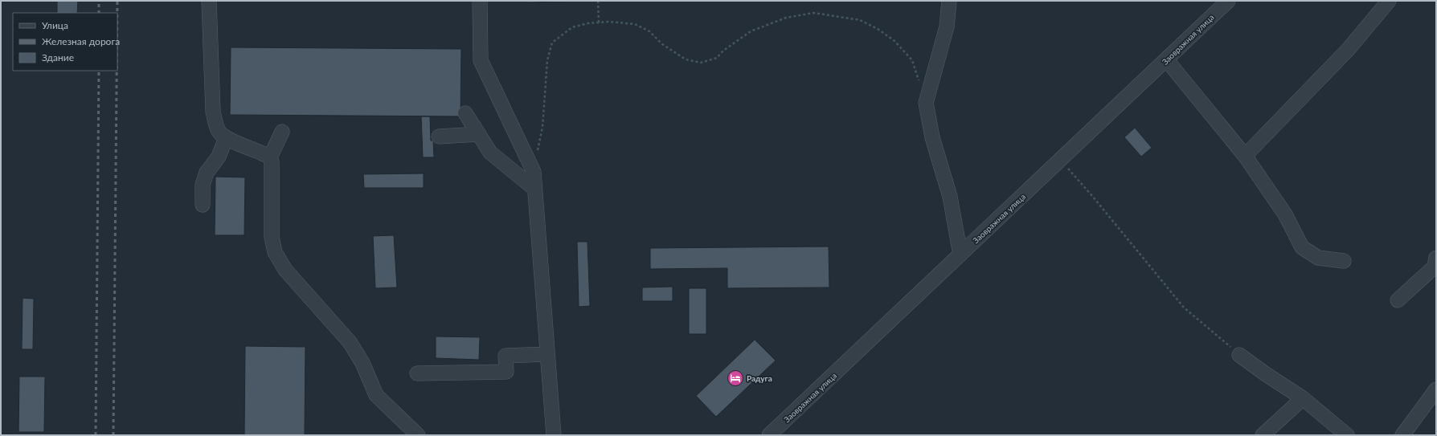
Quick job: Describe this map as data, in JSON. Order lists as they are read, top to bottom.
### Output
{
  "streets": {
    "street": ["Заовражная улица"]
  },
  "places": {
    "hotel": ["Радуга"]
  },
  "legend": ["Улица", "Железная дорога", "Здание"]
}
